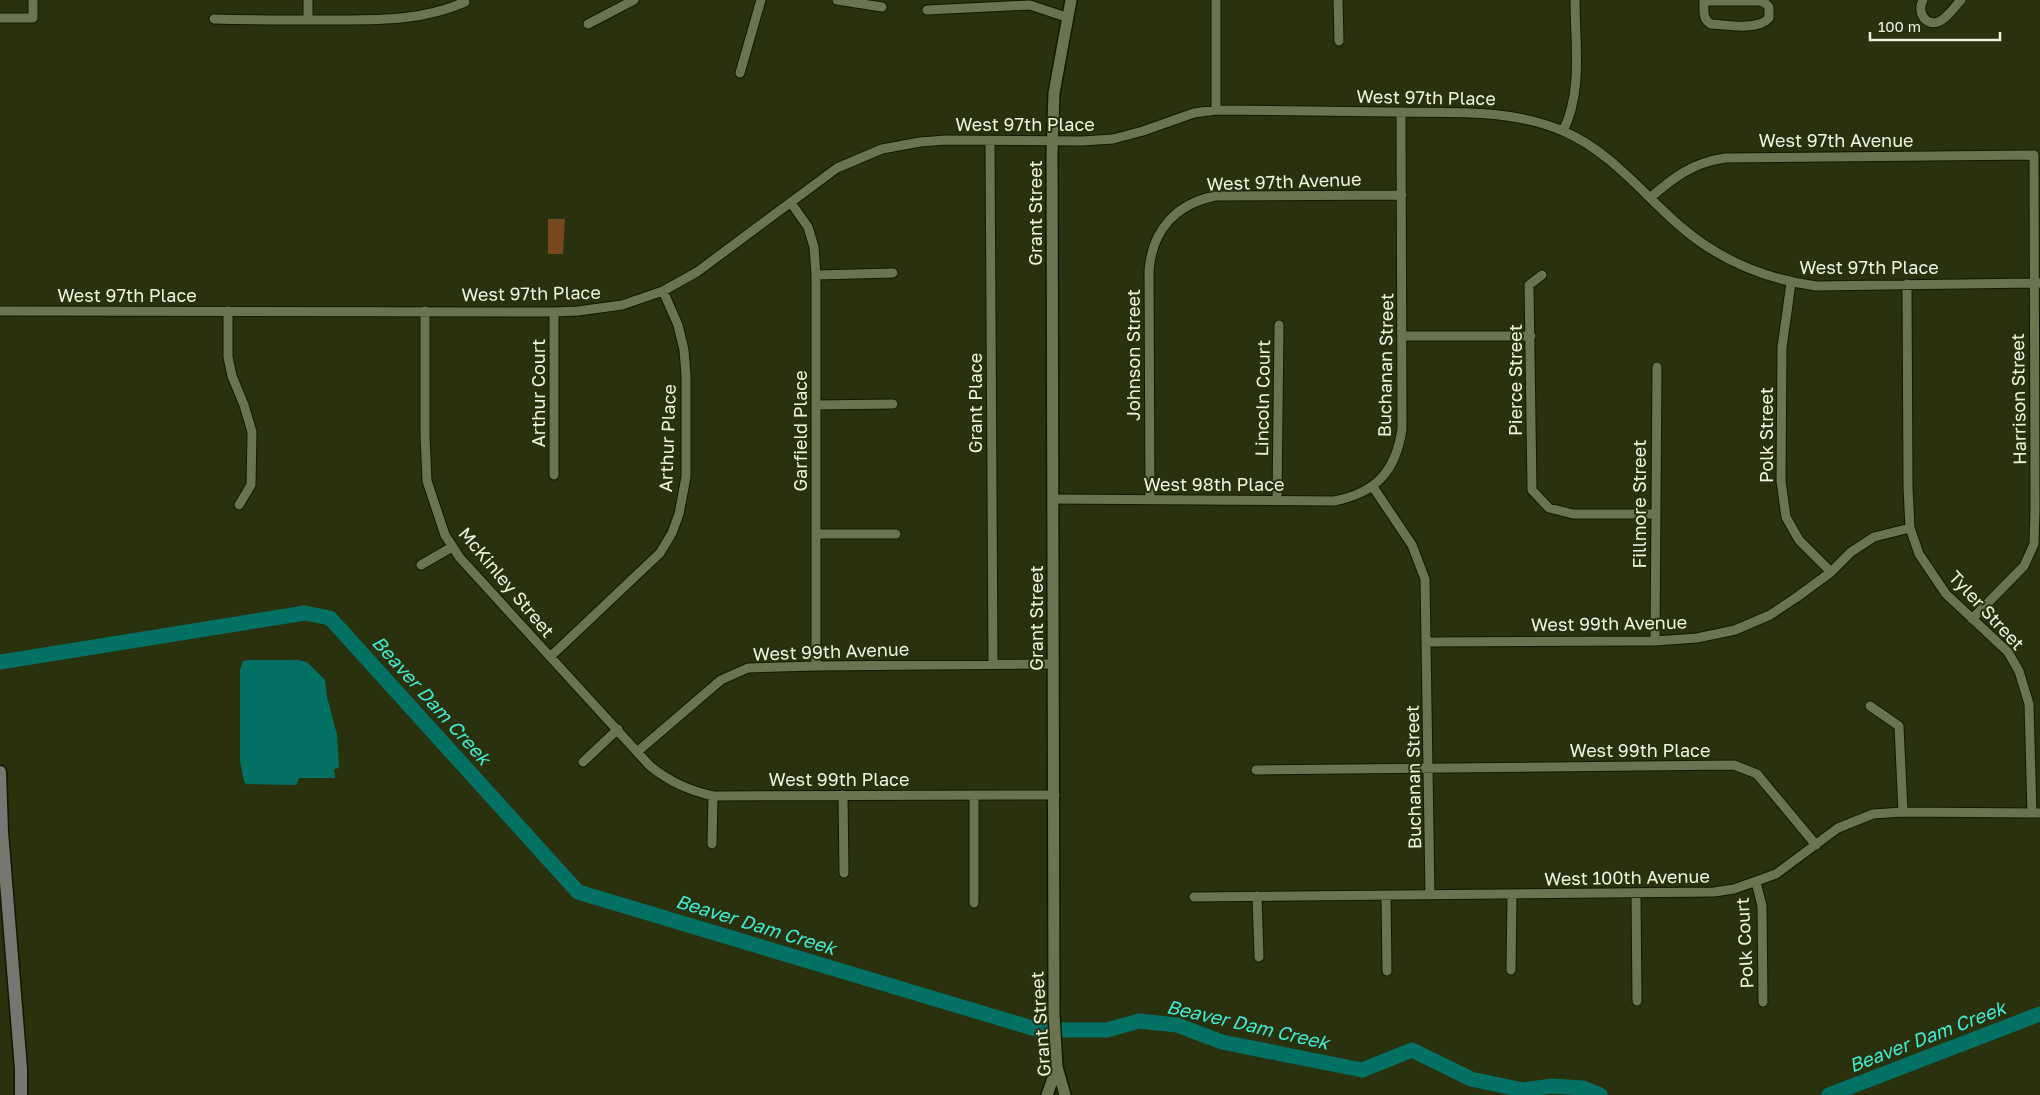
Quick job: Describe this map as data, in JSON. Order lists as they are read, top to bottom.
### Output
{
  "streets": {
    "street": [
      "West 97th Place",
      "West 97th Avenue",
      "Grant Street",
      "Johnson Street",
      "Buchanan Street",
      "Pierce Street",
      "Arthur Court",
      "Lincoln Court",
      "Harrison Street",
      "Grant Place",
      "Garfield Place",
      "Polk Street",
      "Arthur Place",
      "West 98th Place",
      "Fillmore Street",
      "McKinley Street",
      "Tyler Street",
      "West 99th Avenue",
      "West 99th Place",
      "West 100th Avenue",
      "Polk Court"
    ]
  },
  "crossings": [
    ["West 97th Place", "West 97th Avenue"],
    ["West 97th Place", "Grant Street"],
    ["West 97th Place", "Buchanan Street"],
    ["West 97th Place", "Arthur Court"],
    ["West 97th Place", "Harrison Street"],
    ["West 97th Place", "Grant Place"],
    ["West 97th Place", "Garfield Place"],
    ["West 97th Place", "Polk Street"],
    ["West 97th Place", "Arthur Place"],
    ["West 97th Place", "McKinley Street"],
    ["West 97th Place", "Tyler Street"],
    ["West 97th Avenue", "Johnson Street"],
    ["West 97th Avenue", "Buchanan Street"],
    ["West 97th Avenue", "Harrison Street"],
    ["Grant Street", "West 98th Place"],
    ["Grant Street", "West 99th Avenue"],
    ["Grant Street", "West 99th Place"],
    ["Johnson Street", "West 98th Place"],
    ["Buchanan Street", "West 98th Place"],
    ["Buchanan Street", "West 99th Avenue"],
    ["Buchanan Street", "West 99th Place"],
    ["Buchanan Street", "West 100th Avenue"],
    ["Pierce Street", "Fillmore Street"],
    ["Lincoln Court", "West 98th Place"],
    ["Harrison Street", "Tyler Street"],
    ["Grant Place", "West 99th Avenue"],
    ["Garfield Place", "West 99th Avenue"],
    ["Polk Street", "West 99th Avenue"],
    ["Arthur Place", "McKinley Street"],
    ["Fillmore Street", "West 99th Avenue"],
    ["McKinley Street", "West 99th Avenue"],
    ["McKinley Street", "West 99th Place"],
    ["Tyler Street", "West 99th Avenue"],
    ["Tyler Street", "West 100th Avenue"],
    ["West 99th Avenue", "West 99th Place"],
    ["West 99th Place", "West 100th Avenue"],
    ["West 100th Avenue", "Polk Court"]
  ],
  "water": ["Beaver Dam Creek"],
  "scale_bar": "100 m"
}
